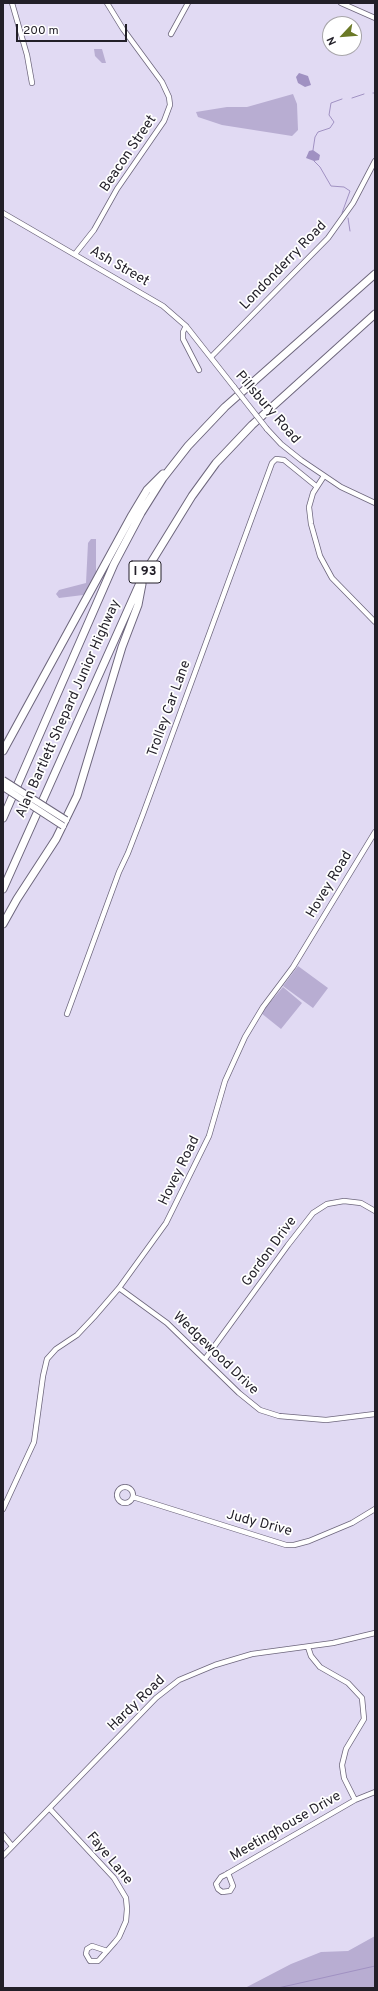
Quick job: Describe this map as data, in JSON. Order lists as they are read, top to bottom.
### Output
{
  "streets": {
    "highway": ["I 93", "Alan Bartlett Shepard Junior Highway"],
    "street": [
      "Beacon Street",
      "Londonderry Road",
      "Ash Street",
      "Pillsbury Road",
      "Trolley Car Lane",
      "Hovey Road",
      "Gordon Drive",
      "Wedgewood Drive",
      "Judy Drive",
      "Hardy Road",
      "Meetinghouse Drive",
      "Faye Lane"
    ]
  },
  "crossings": [
    ["Beacon Street", "Ash Street"],
    ["Londonderry Road", "Ash Street"],
    ["Londonderry Road", "Pillsbury Road"],
    ["Ash Street", "Pillsbury Road"],
    ["Hovey Road", "Wedgewood Drive"],
    ["Gordon Drive", "Wedgewood Drive"],
    ["Hardy Road", "Faye Lane"]
  ],
  "scale_bar": "200 m",
  "north": "bottom left"
}
